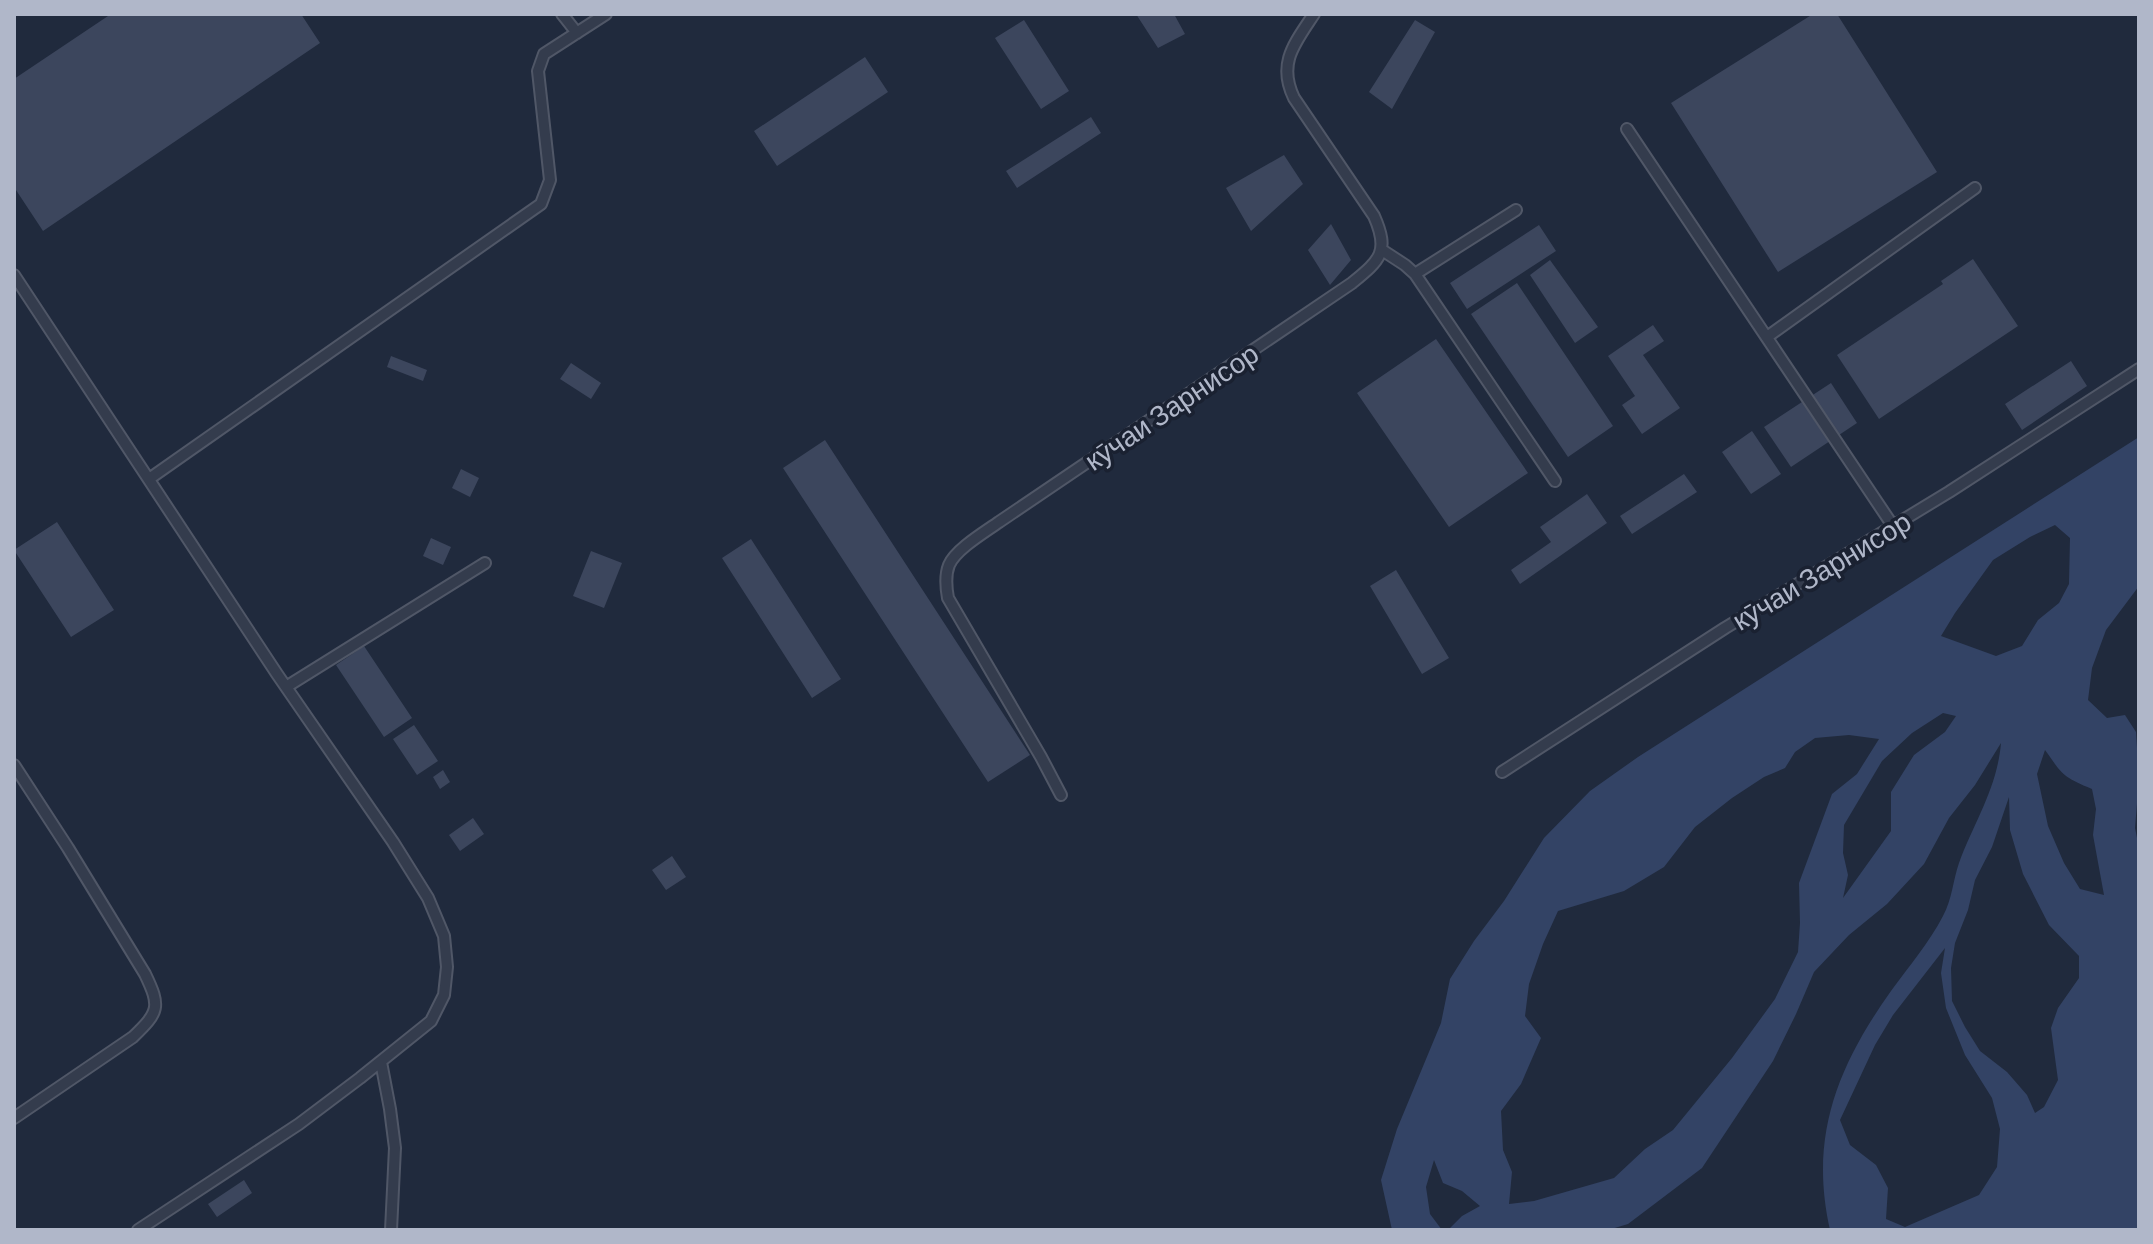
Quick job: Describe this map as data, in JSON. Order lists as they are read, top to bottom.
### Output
{
  "streets": {
    "lane": ["кӯчаи Зарнисор"]
  }
}
